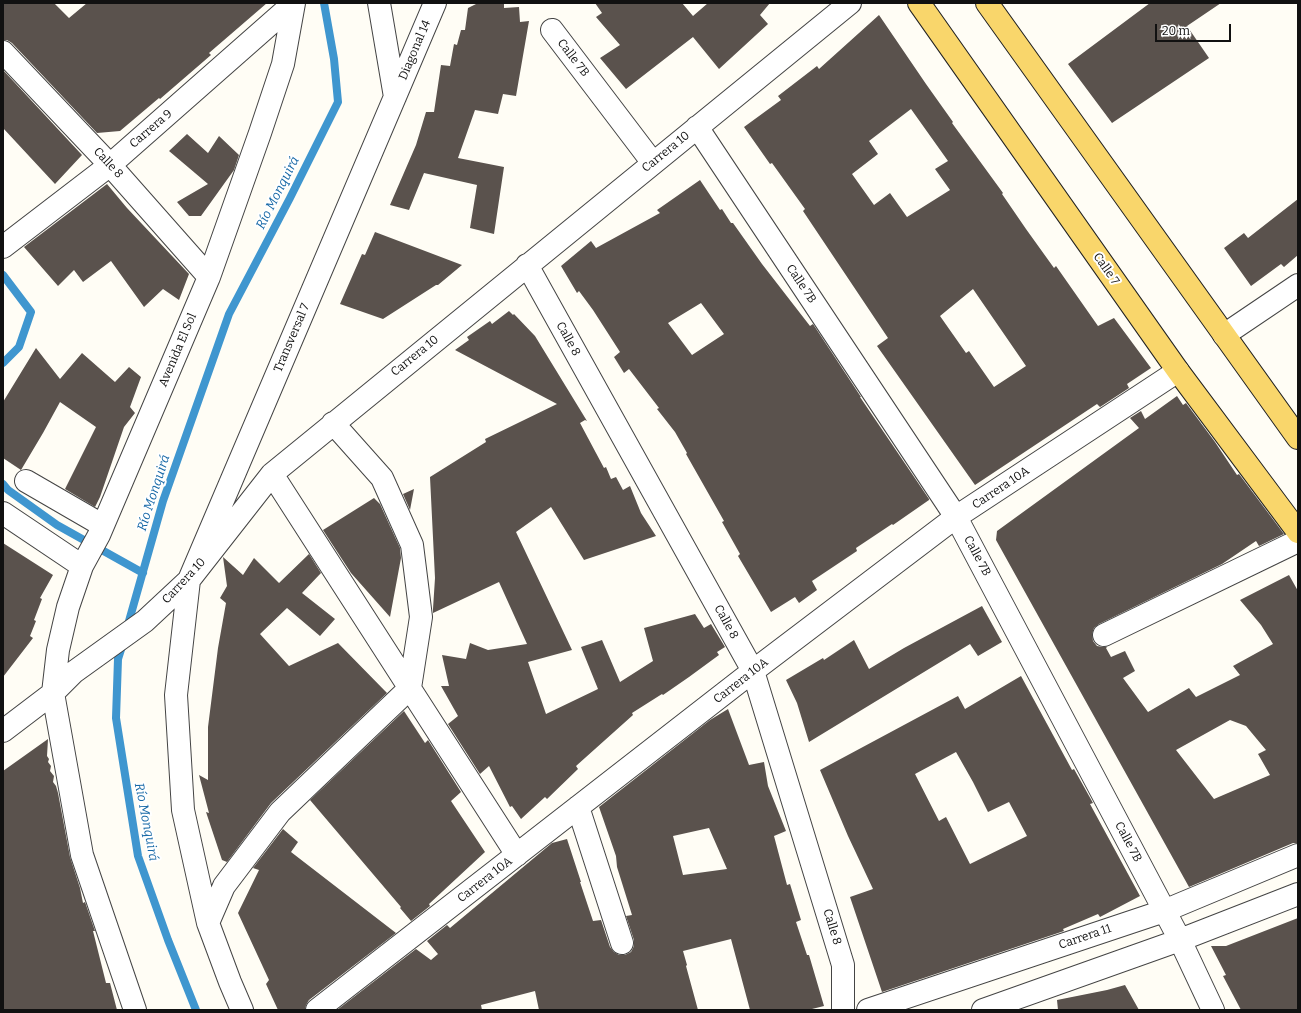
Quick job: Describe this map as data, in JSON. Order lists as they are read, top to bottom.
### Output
{
  "streets": {
    "main road": ["Calle 7"],
    "street": [
      "Diagonal 14",
      "Calle 7B",
      "Carrera 9",
      "Carrera 10",
      "Calle 8",
      "Transversal 7",
      "Avenida El Sol",
      "Carrera 10A",
      "Carrera 11"
    ]
  },
  "crossings": [
    ["Diagonal 14", "Transversal 7"],
    ["Calle 7B", "Carrera 10"],
    ["Calle 7B", "Carrera 10A"],
    ["Calle 7B", "Carrera 11"],
    ["Carrera 9", "Calle 8"],
    ["Carrera 9", "Avenida El Sol"],
    ["Carrera 10", "Calle 8"],
    ["Carrera 10", "Transversal 7"],
    ["Carrera 10", "Avenida El Sol"],
    ["Calle 8", "Avenida El Sol"],
    ["Calle 8", "Carrera 10A"],
    ["Calle 7", "Carrera 10A"]
  ],
  "water": ["Río Monquirá"],
  "scale_bar": "20 m"
}
